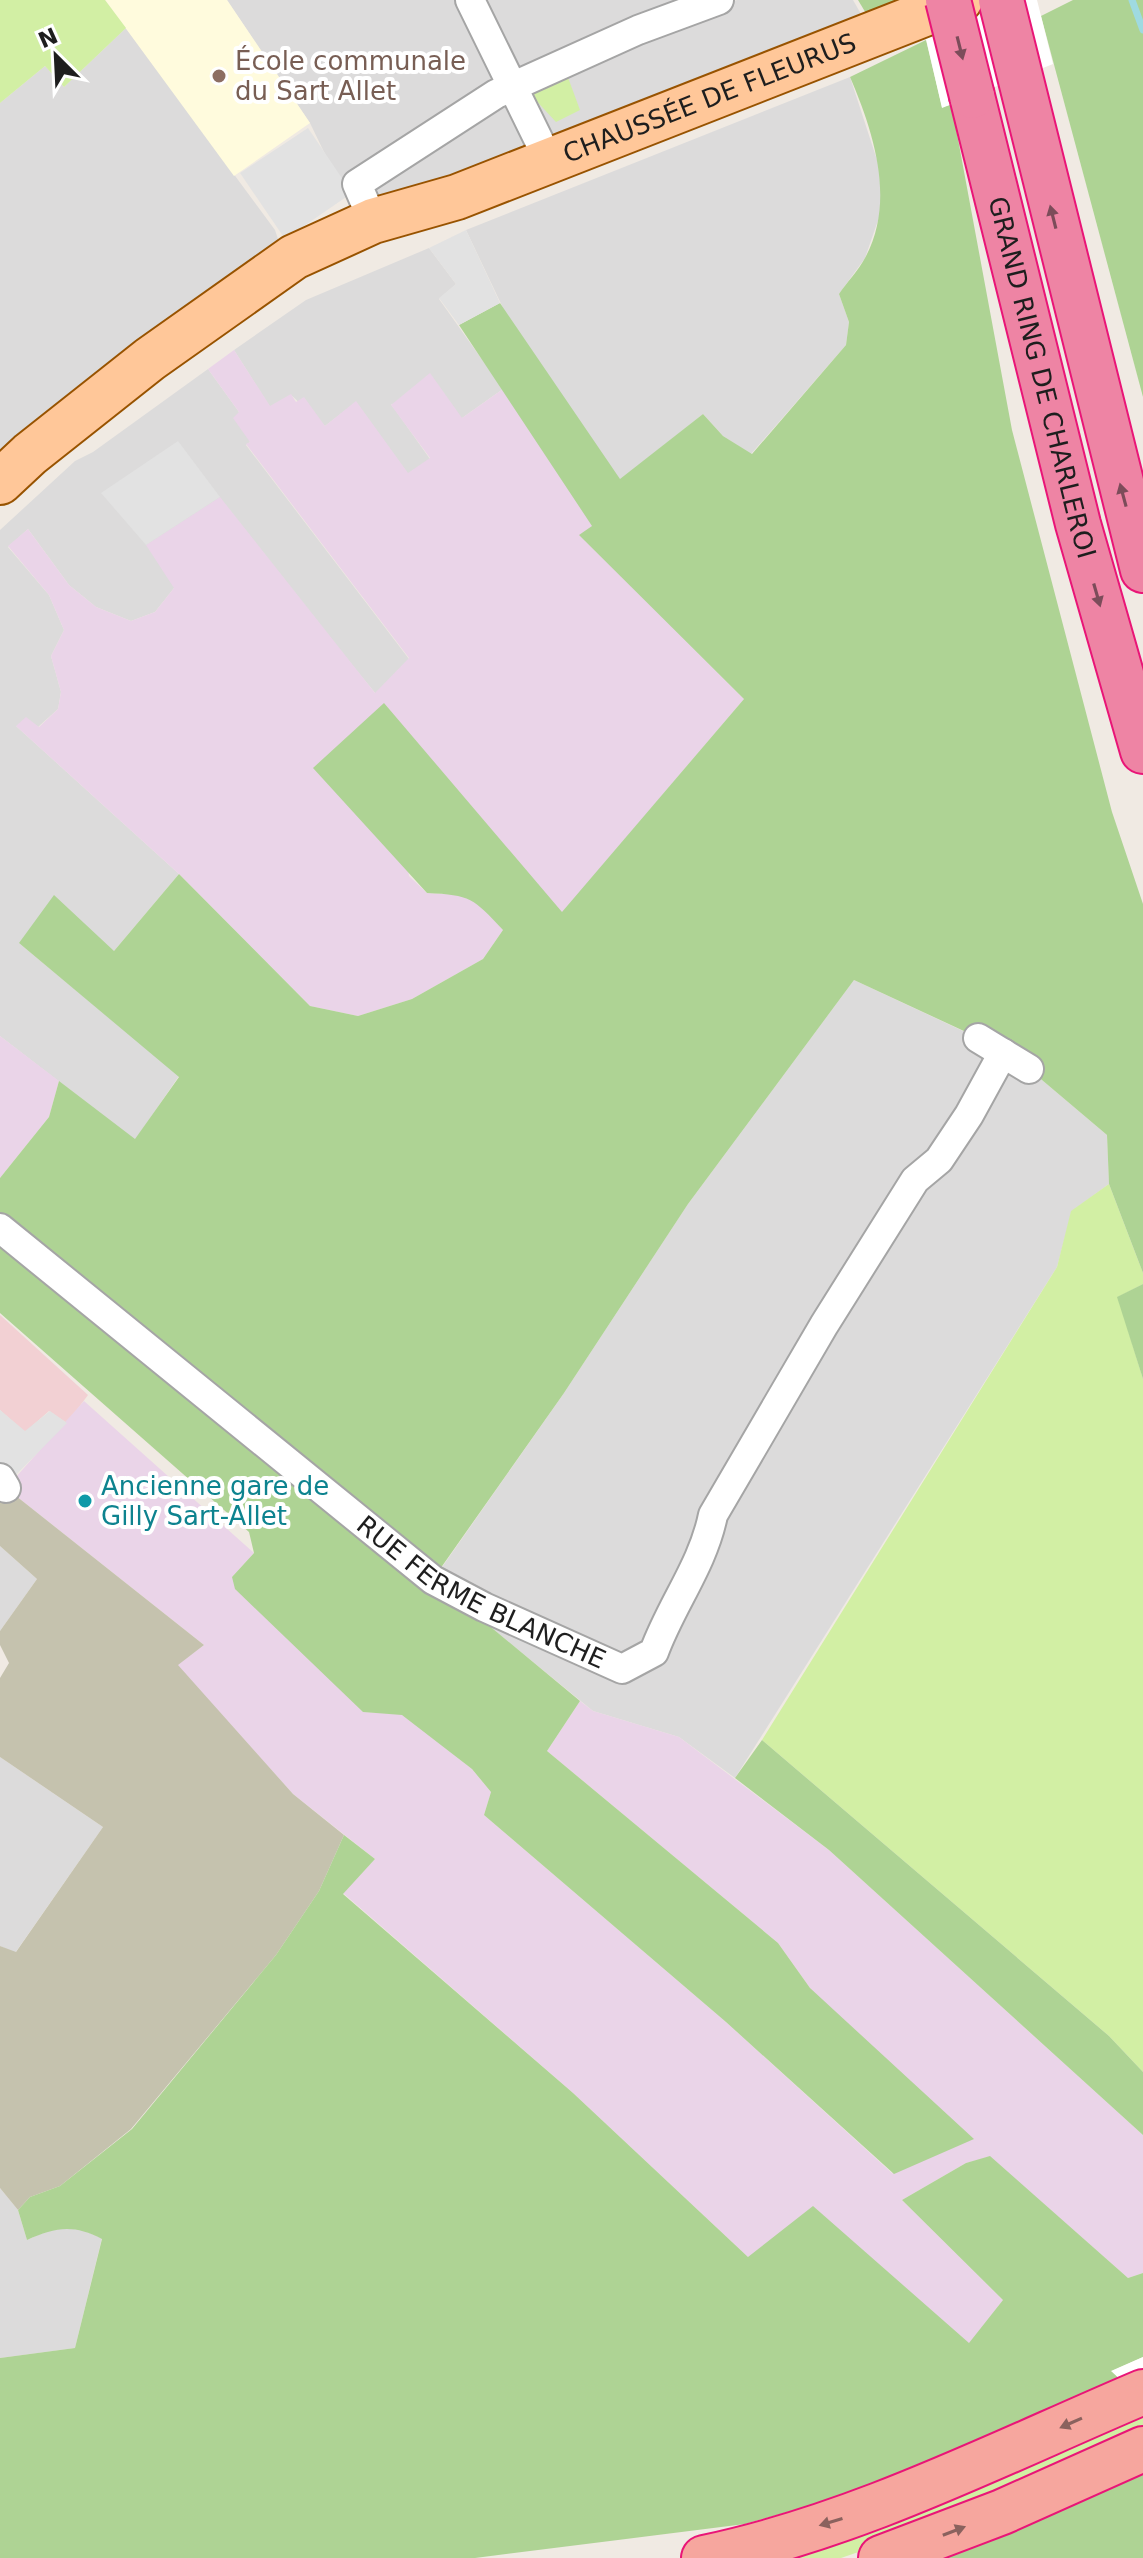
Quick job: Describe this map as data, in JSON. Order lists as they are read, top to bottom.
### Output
{
  "streets": {
    "highway": ["GRAND RING DE CHARLEROI"],
    "main road": ["CHAUSSÉE DE FLEURUS"],
    "street": ["RUE FERME BLANCHE"]
  },
  "places": ["École communale du Sart Allet", "Ancienne gare de Gilly Sart-Allet"],
  "north": "top left"
}
